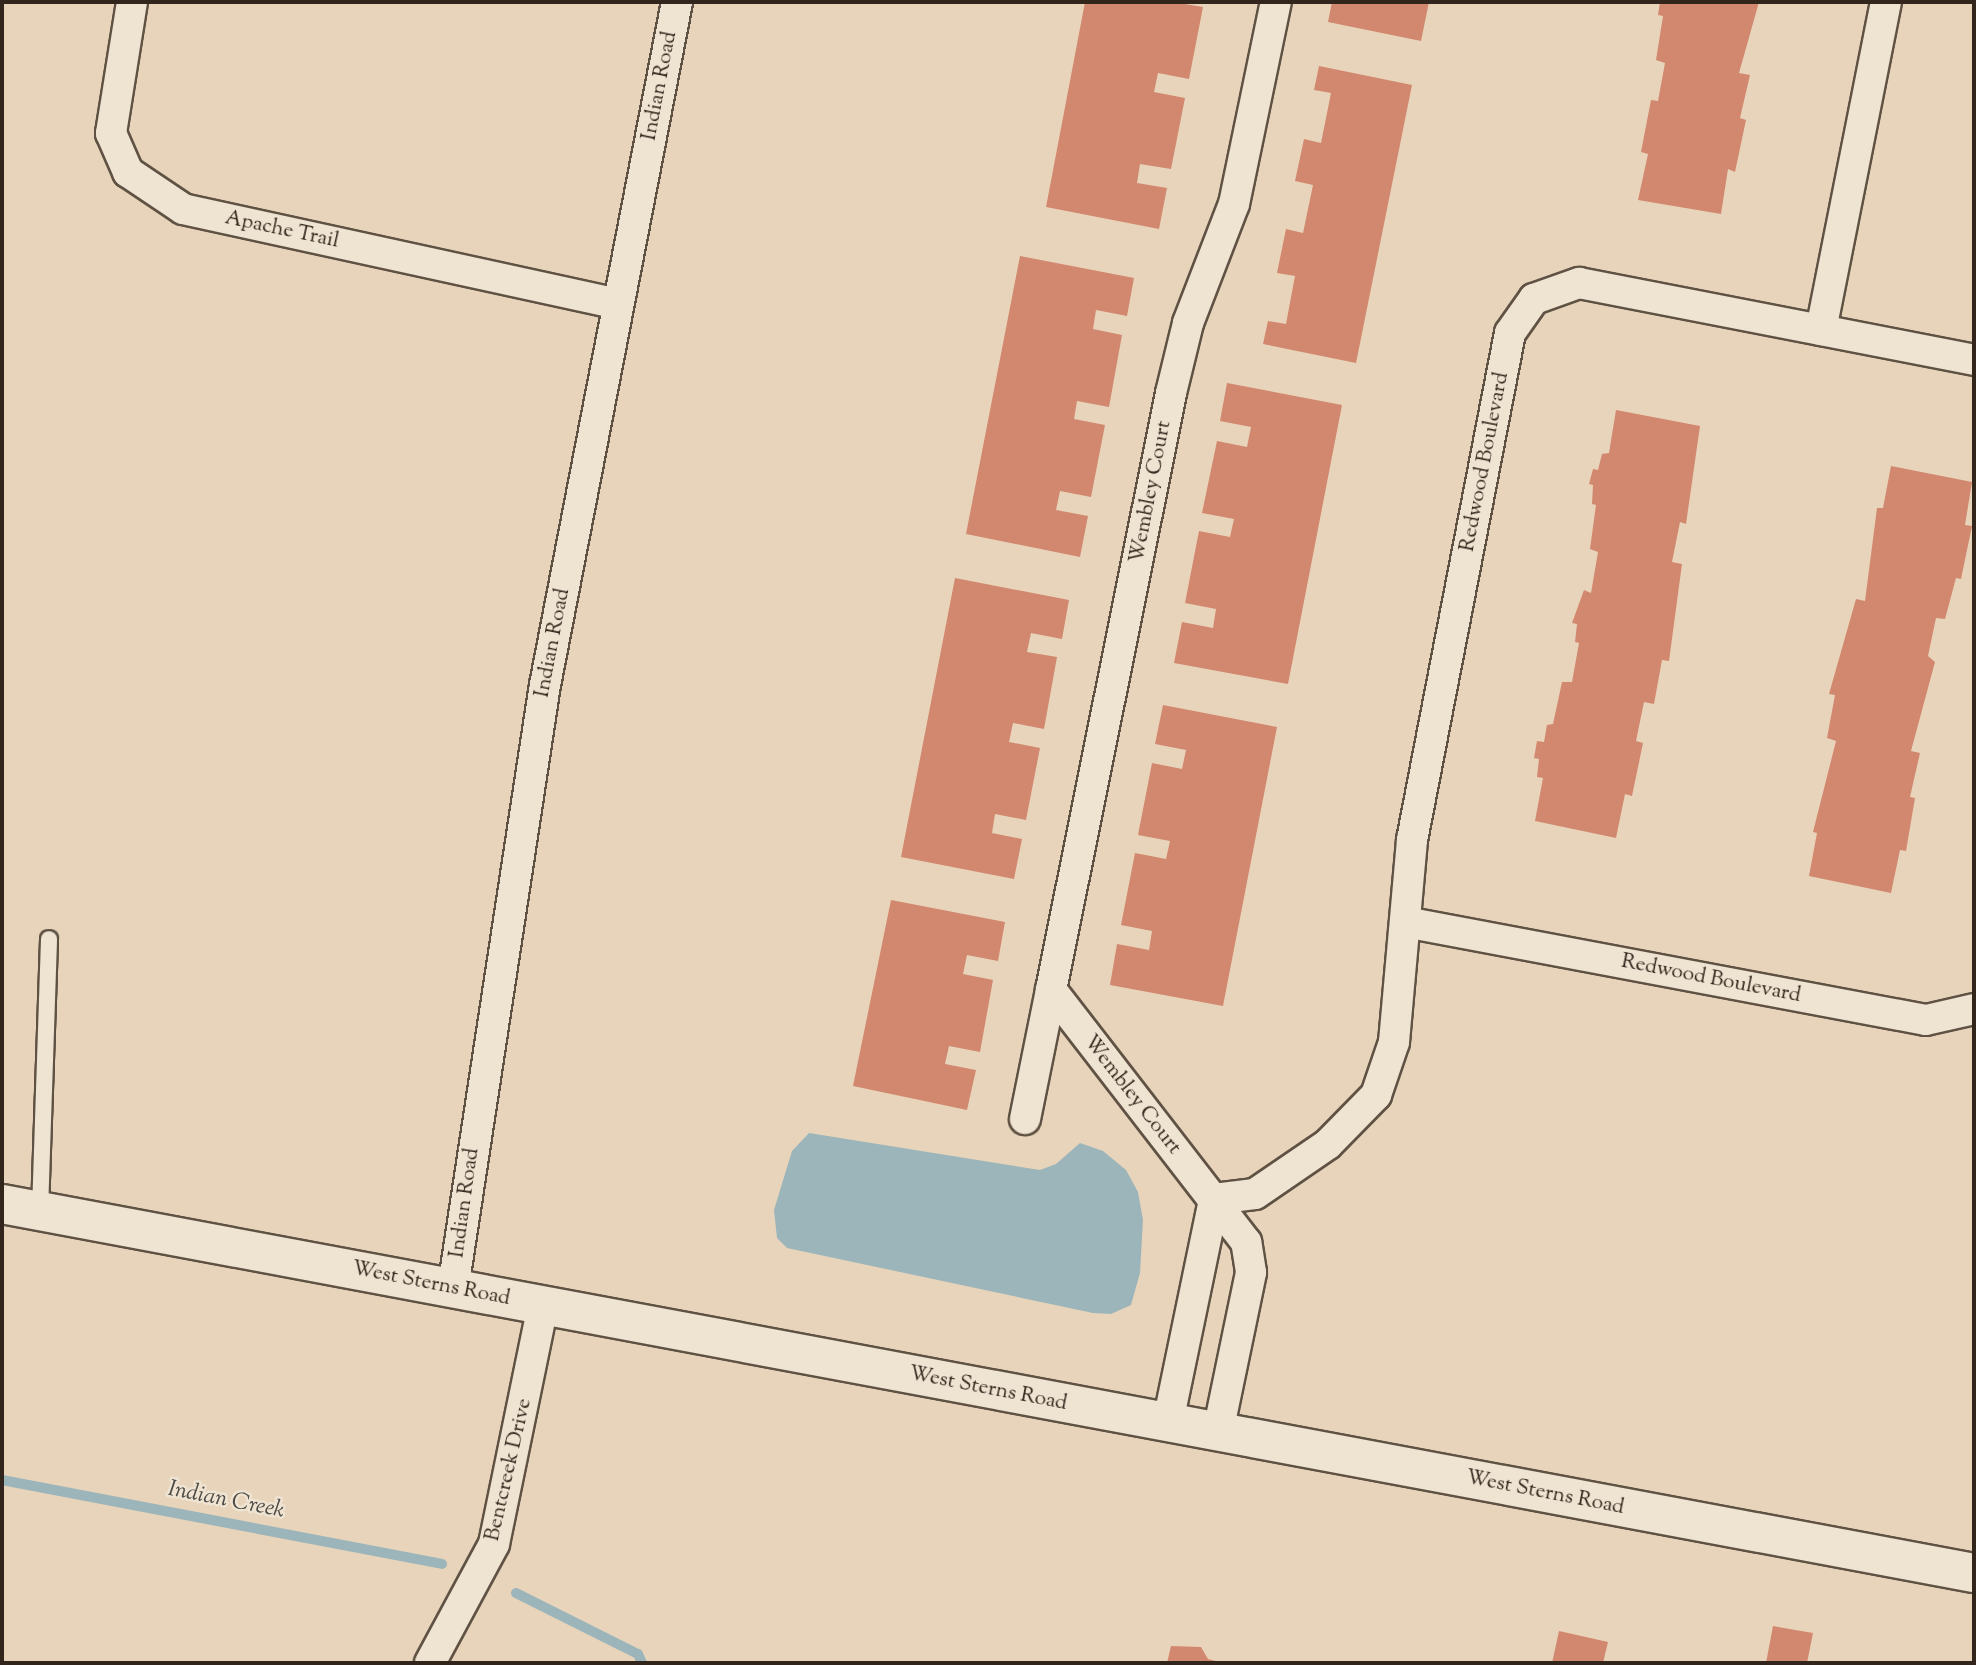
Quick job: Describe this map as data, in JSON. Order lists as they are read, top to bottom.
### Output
{
  "streets": {
    "main road": ["West Sterns Road"],
    "street": [
      "Indian Road",
      "Apache Trail",
      "Redwood Boulevard",
      "Wembley Court",
      "Bentcreek Drive"
    ]
  },
  "crossings": [
    ["Indian Road", "Apache Trail"],
    ["Indian Road", "West Sterns Road"],
    ["Redwood Boulevard", "Wembley Court"],
    ["Wembley Court", "West Sterns Road"],
    ["West Sterns Road", "Bentcreek Drive"]
  ],
  "water": ["Indian Creek"]
}
